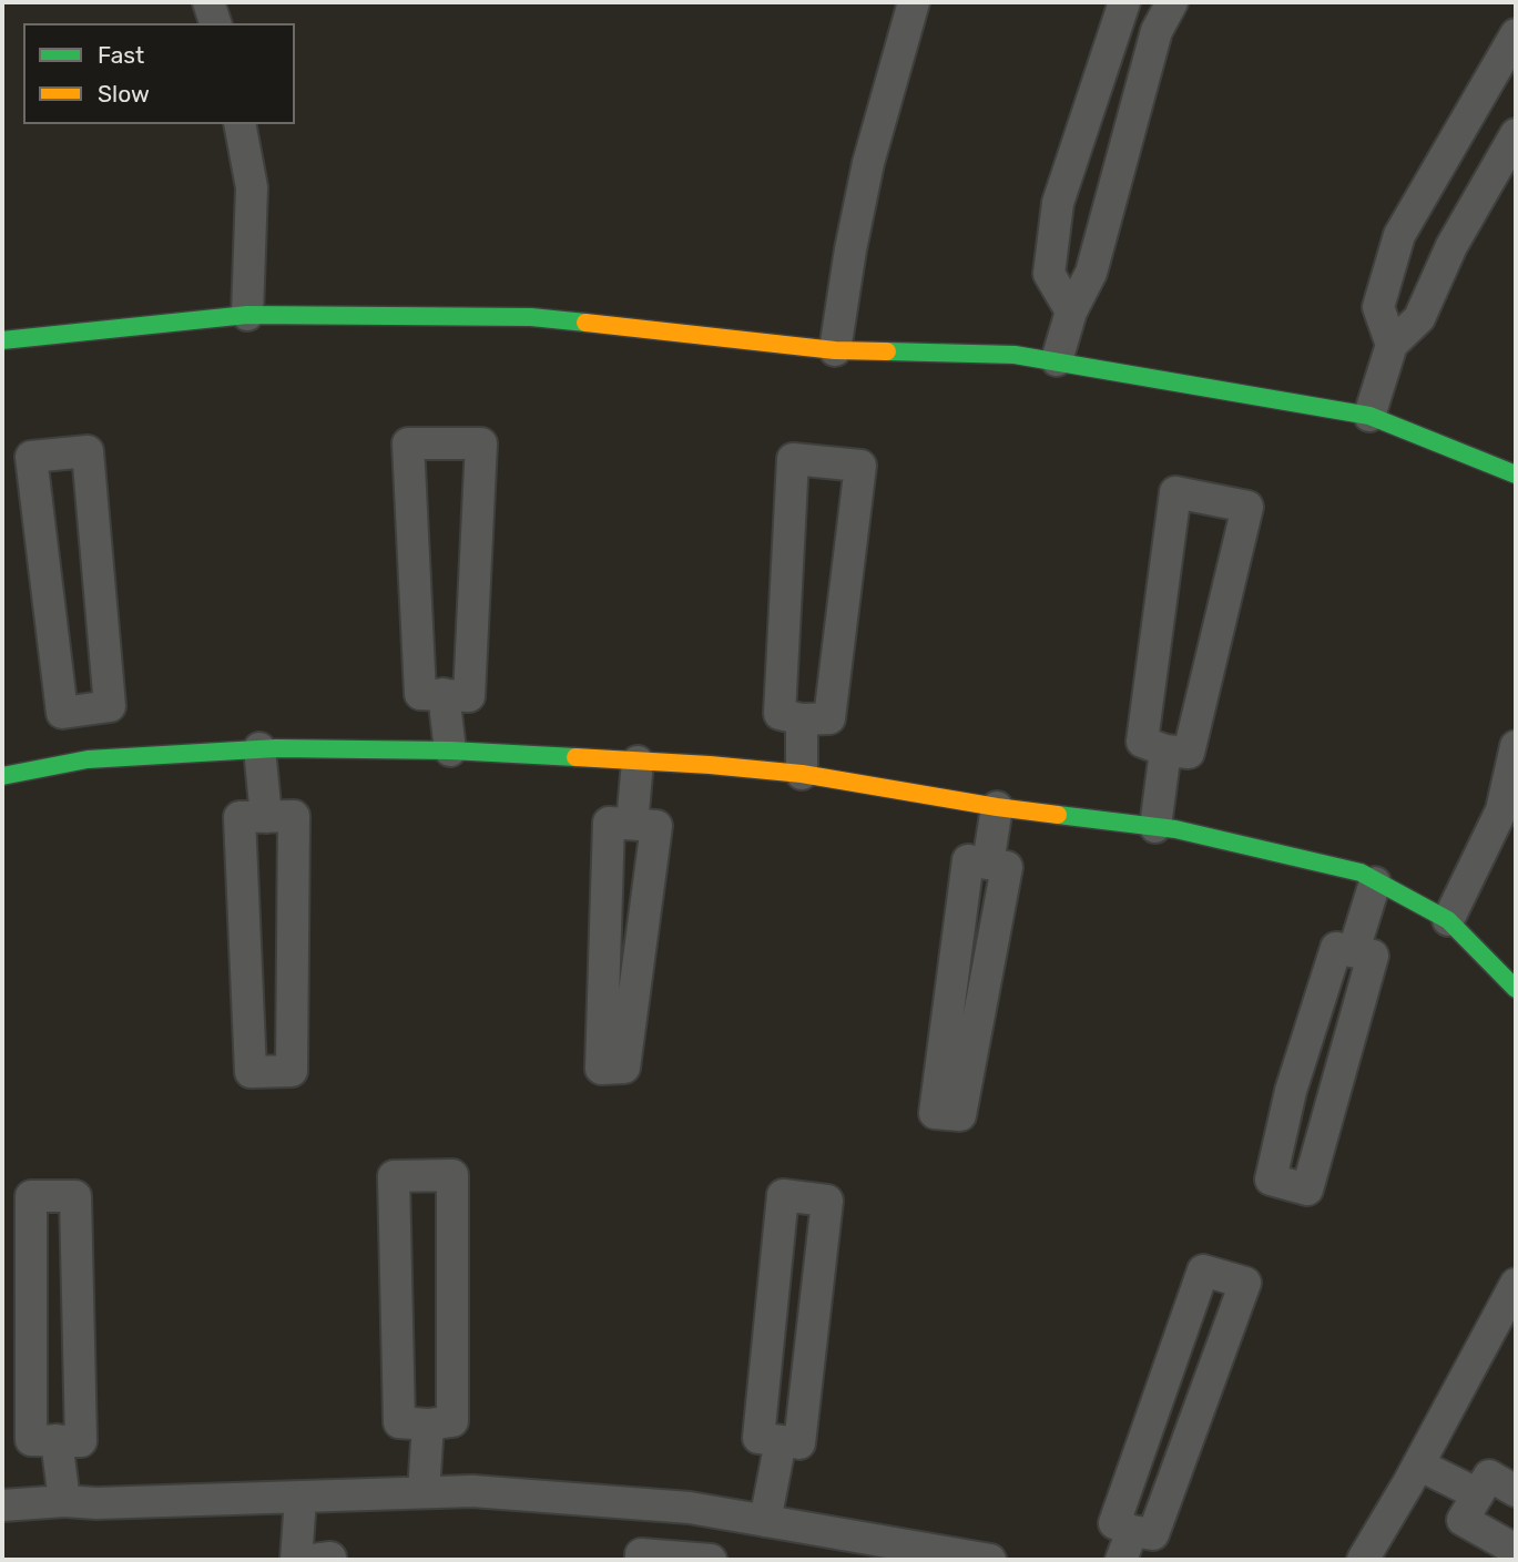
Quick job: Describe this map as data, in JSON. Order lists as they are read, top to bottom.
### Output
{
  "legend": ["Fast", "Slow"]
}
